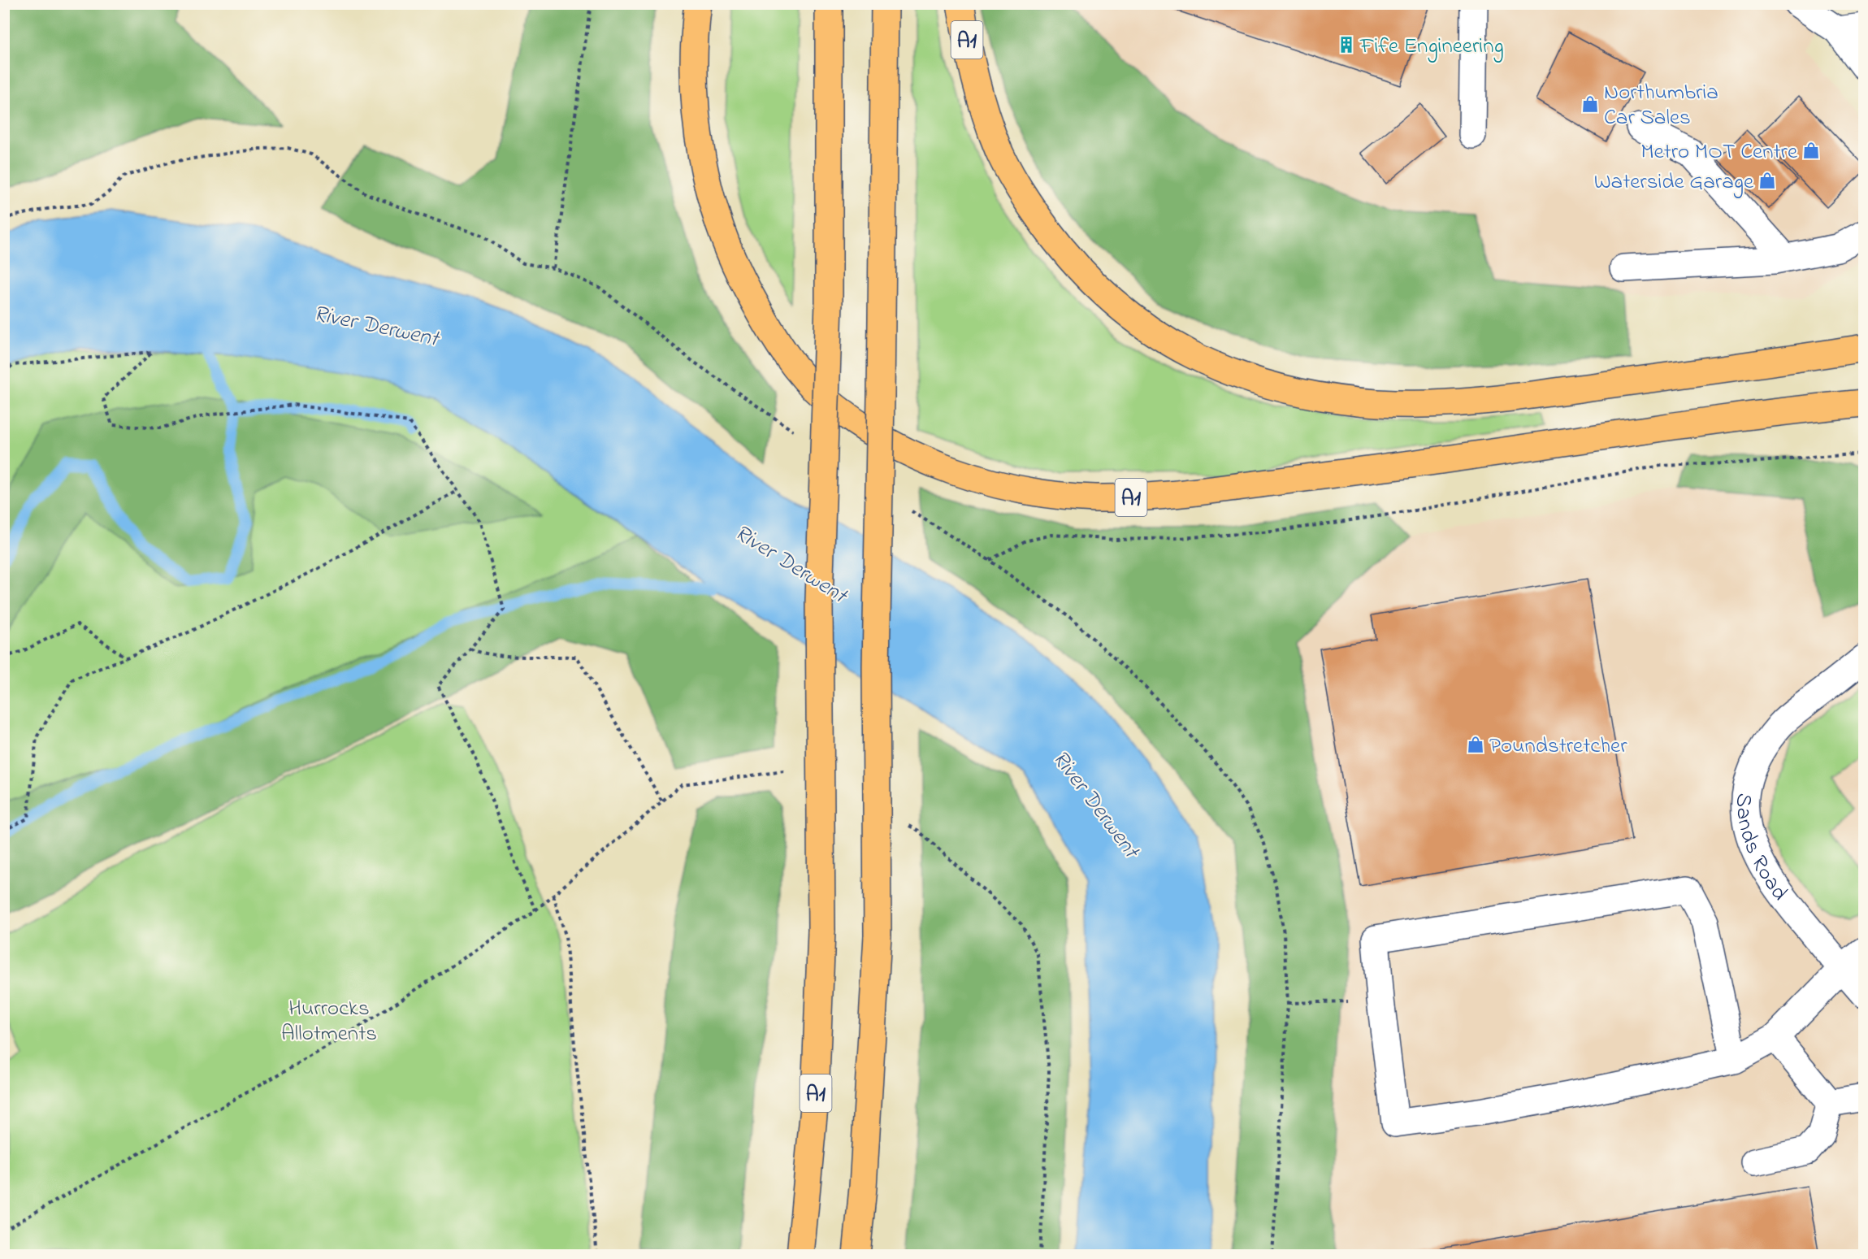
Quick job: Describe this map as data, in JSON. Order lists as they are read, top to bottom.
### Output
{
  "streets": {
    "highway": ["A1"],
    "street": ["Sands Road"]
  },
  "water": ["River Derwent"],
  "parks": ["Hurrocks Allotments"],
  "places": {
    "building": ["Fife Engineering"],
    "shop": [
      "Northumbria Car Sales",
      "Metro MOT Centre",
      "Waterside Garage",
      "Poundstretcher"
    ]
  }
}
